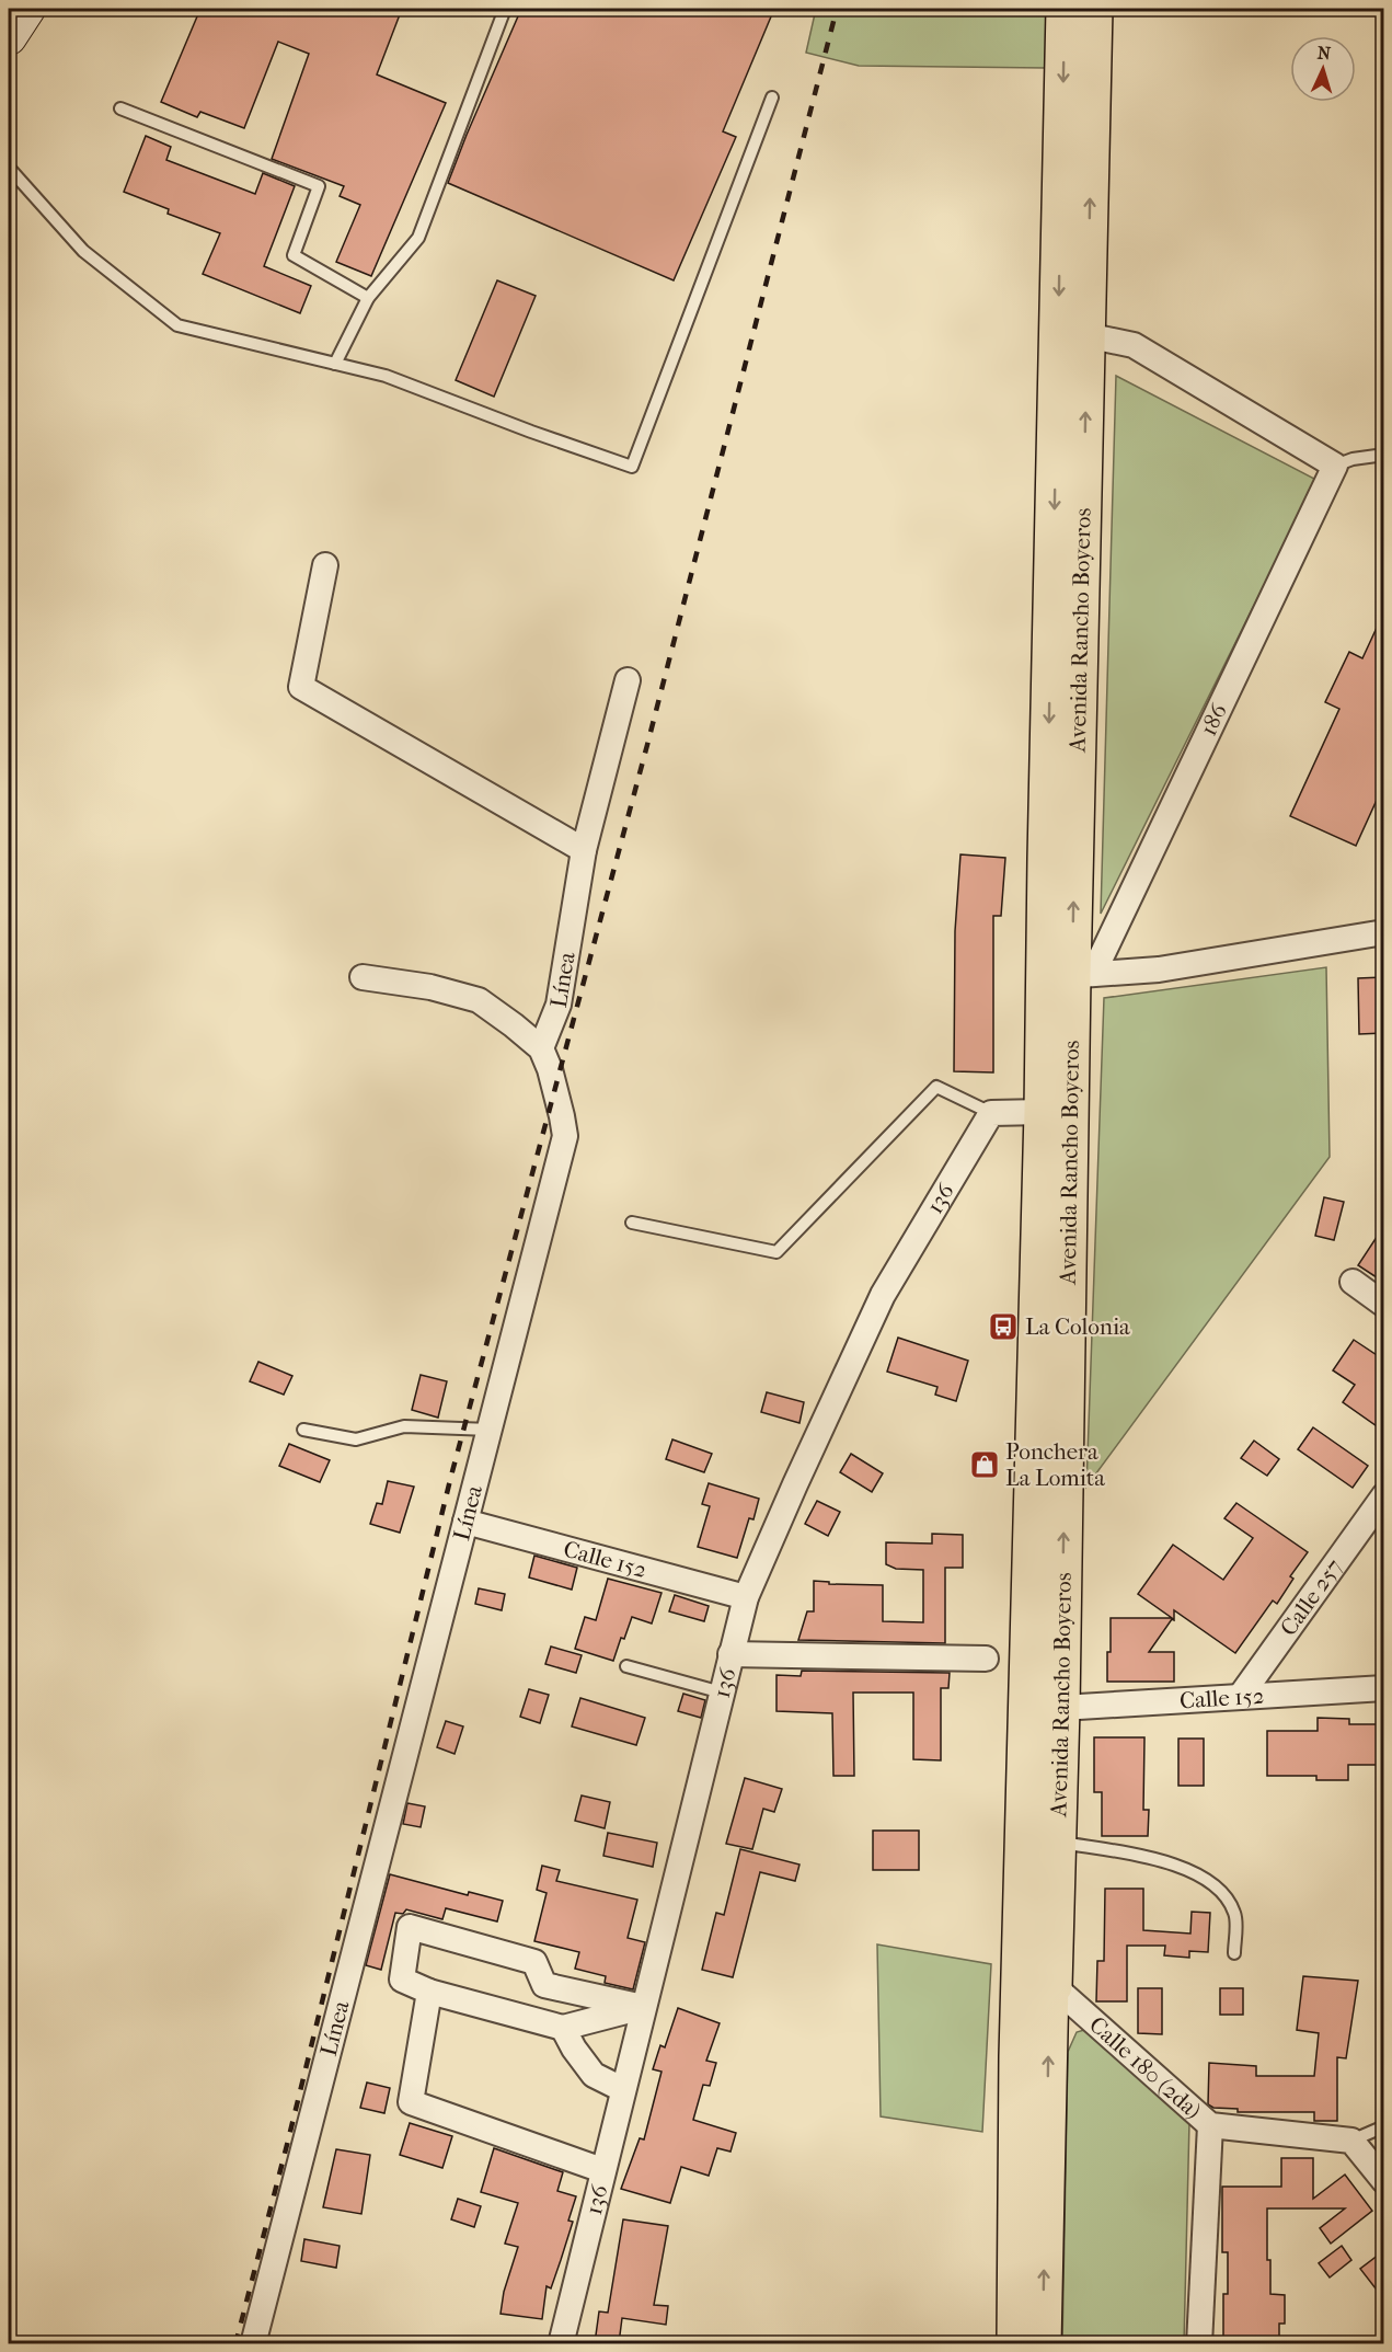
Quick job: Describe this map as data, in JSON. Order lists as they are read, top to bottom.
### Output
{
  "streets": {
    "highway": ["Avenida Rancho Boyeros"],
    "street": [
      "186",
      "Línea",
      "136",
      "Calle 152",
      "Calle 257",
      "Calle 180 (2da)"
    ]
  },
  "crossings": [
    ["Avenida Rancho Boyeros", "186"],
    ["Avenida Rancho Boyeros", "Calle 152"],
    ["Avenida Rancho Boyeros", "Calle 180 (2da)"],
    ["Línea", "Calle 152"],
    ["136", "Calle 152"],
    ["Calle 152", "Calle 257"]
  ],
  "places": {
    "bus stop": ["La Colonia"],
    "shop": ["Ponchera La Lomita"]
  },
  "north": "top"
}
